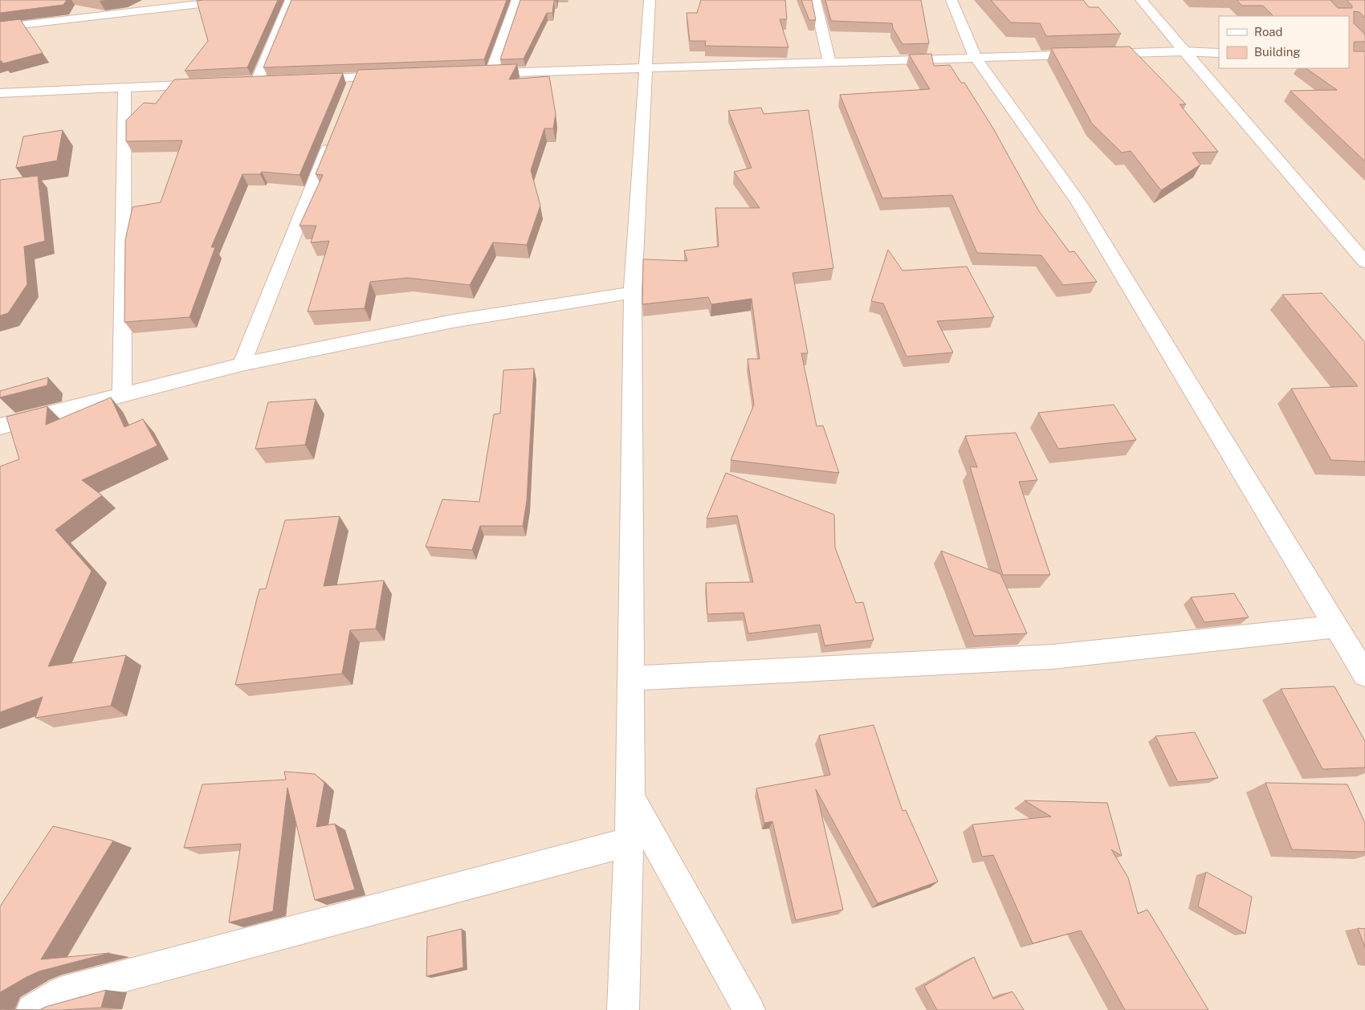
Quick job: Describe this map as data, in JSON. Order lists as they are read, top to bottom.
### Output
{
  "legend": ["Road", "Building"]
}
